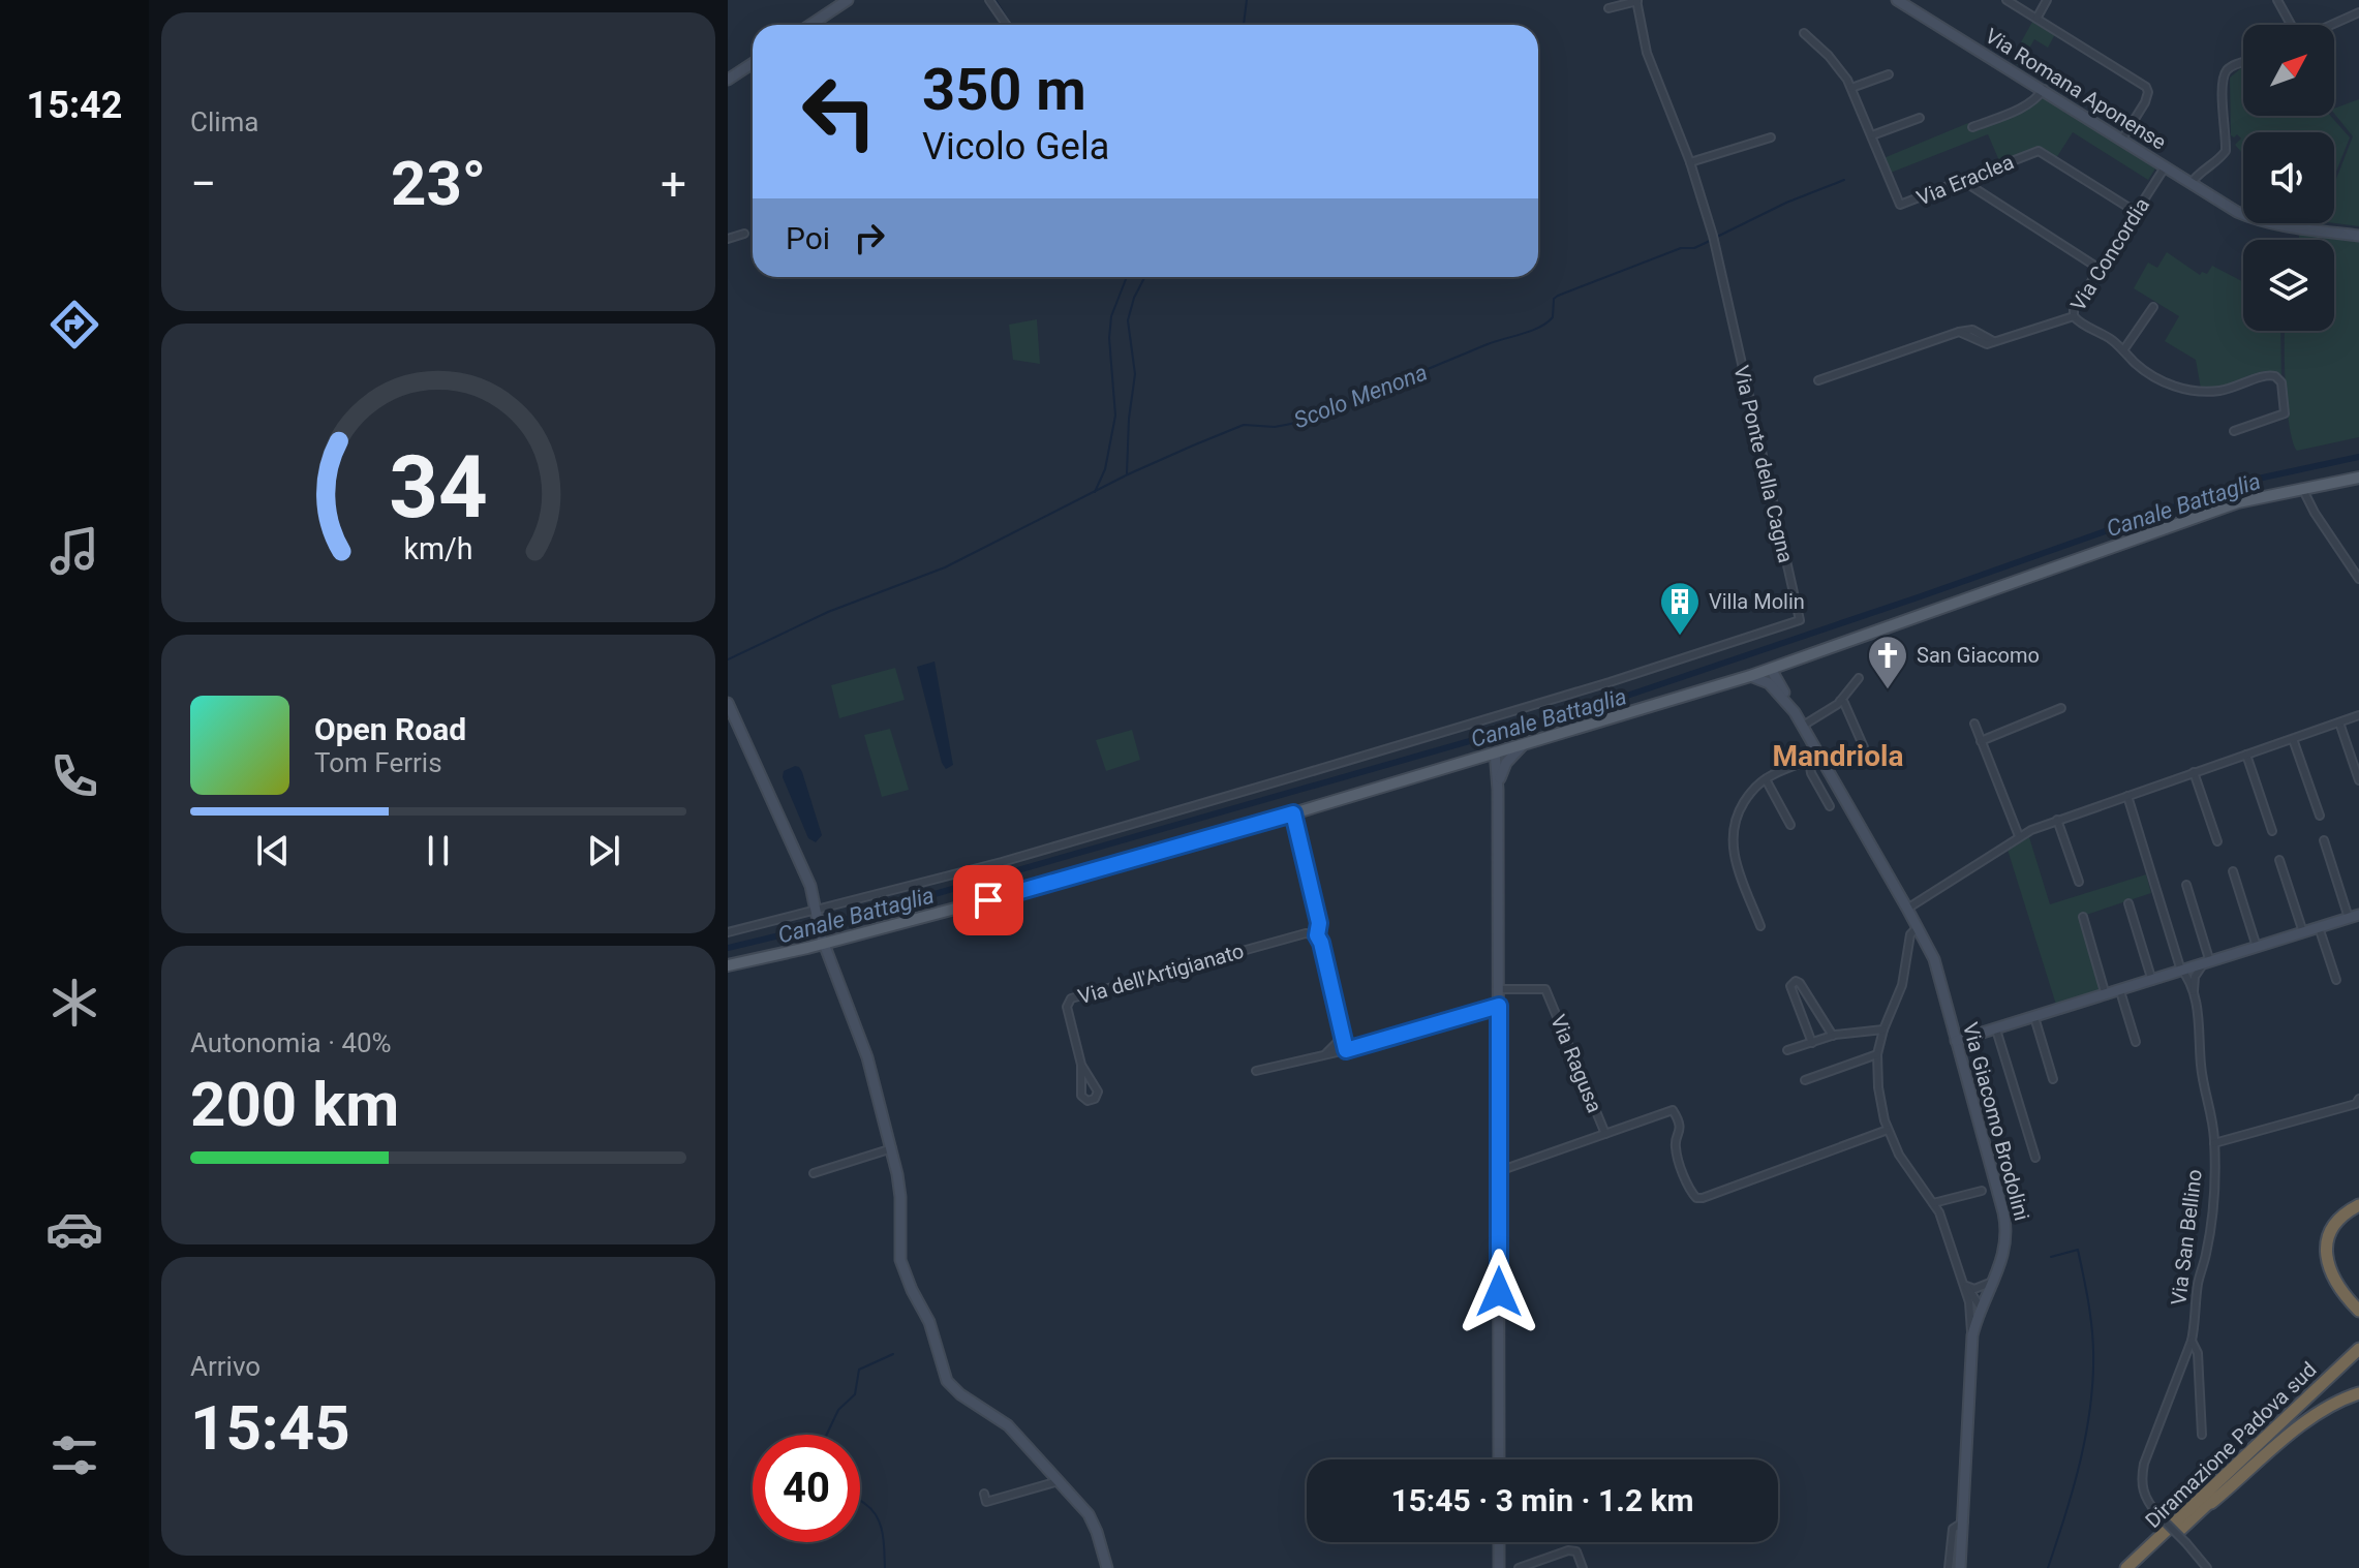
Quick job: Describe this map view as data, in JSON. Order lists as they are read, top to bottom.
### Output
{
  "streets": {
    "highway": ["Diramazione Padova sud"],
    "street": [
      "Via Romana Aponense",
      "Via Eraclea",
      "Via Concordia",
      "Via Ponte della Cagna",
      "Via dell'Artigianato",
      "Via Ragusa",
      "Via Giacomo Brodolini",
      "Via San Bellino"
    ]
  },
  "crossings": [
    ["Via Romana Aponense", "Via Concordia"],
    ["Via Eraclea", "Via Concordia"]
  ],
  "districts": ["Mandriola"],
  "water": ["Scolo Menona", "Canale Battaglia"],
  "places": {
    "building": ["Villa Molin"],
    "church": ["San Giacomo"]
  },
  "north": "top right",
  "page": {
    "tabs": "15:42",
    "tile": [
      "Clima",
      ["Autonomia · 40%", "200 km"],
      ["Arrivo", "15:45"]
    ],
    "turn": ["350 m", "Vicolo Gela"],
    "heat": ["−", "23°", "+"],
    "then": "Poi",
    "song": ["Open Road", "Tom Ferris"],
    "limit": "40",
    "trip": "15:45 · 3 min · 1.2 km",
    "gauge": ["34", "km/h"]
  }
}
